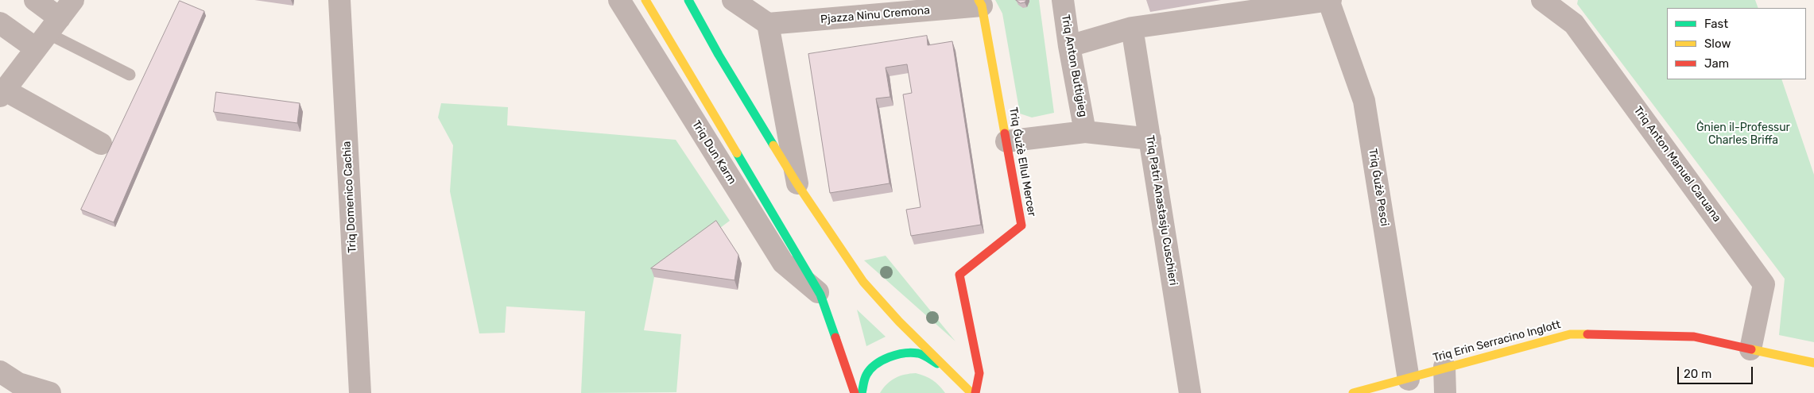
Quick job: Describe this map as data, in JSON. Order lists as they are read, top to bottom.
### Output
{
  "streets": {
    "main road": ["Triq Dun Karm", "Triq Ġużè Ellul Mercer", "Triq Erin Serracino Inglott"],
    "street": [
      "Pjazza Ninu Cremona",
      "Triq Anton Buttigieg",
      "Triq Anton Manuel Caruana",
      "Triq Ġużè Pesci",
      "Triq Domenico Cachia",
      "Triq Patri Anastasju Cuschieri"
    ]
  },
  "crossings": [
    ["Pjazza Ninu Cremona", "Triq Ġużè Ellul Mercer"],
    ["Triq Anton Manuel Caruana", "Triq Erin Serracino Inglott"],
    ["Triq Ġużè Pesci", "Triq Erin Serracino Inglott"]
  ],
  "parks": ["Ġnien il-Professur Charles Briffa"],
  "legend": ["Fast", "Slow", "Jam"],
  "scale_bar": "20 m"
}
